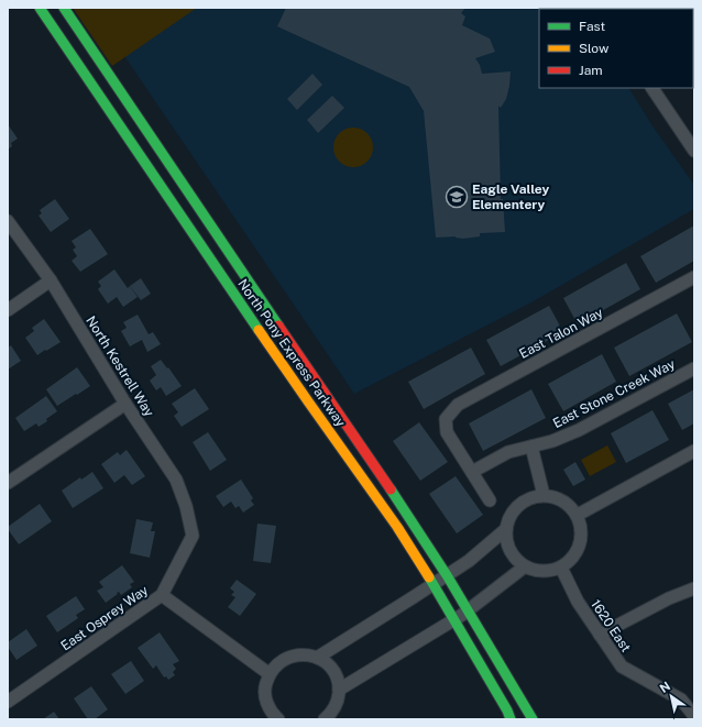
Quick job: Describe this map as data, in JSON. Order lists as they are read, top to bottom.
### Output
{
  "streets": {
    "main road": ["North Pony Express Parkway"],
    "street": [
      "East Talon Way",
      "North Kestrell Way",
      "East Stone Creek Way",
      "East Osprey Way",
      "1620 East"
    ]
  },
  "crossings": [
    ["East Talon Way", "East Stone Creek Way"],
    ["North Kestrell Way", "East Osprey Way"]
  ],
  "places": {
    "school or university": ["Eagle Valley Elementery"]
  },
  "legend": ["Fast", "Slow", "Jam"],
  "north": "top left"
}
